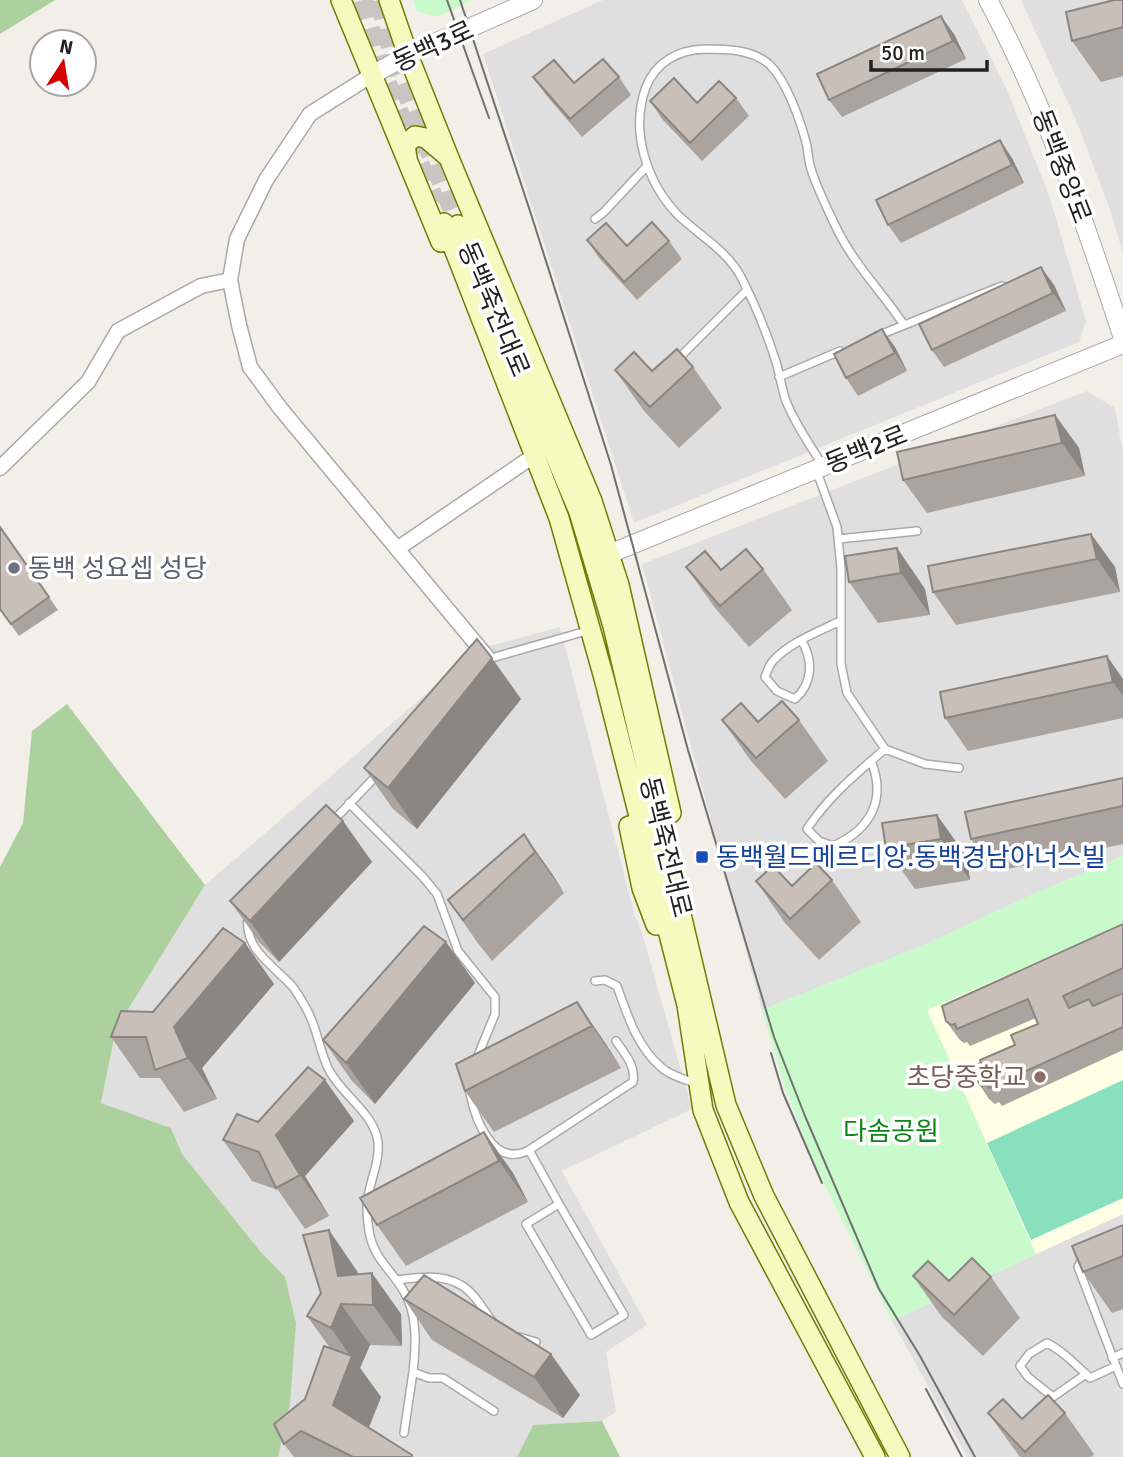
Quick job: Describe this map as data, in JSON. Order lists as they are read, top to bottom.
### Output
{
  "streets": {
    "main road": ["동백죽전대로"],
    "street": ["동백3로", "동백중앙로", "동백2로"]
  },
  "parks": ["다솜공원"],
  "places": {
    "other": ["동백 성요셉 성당", "초당중학교"],
    "transit": ["동백월드메르디앙.동백경남아너스빌"]
  },
  "scale_bar": "50 m",
  "north": "top"
}
